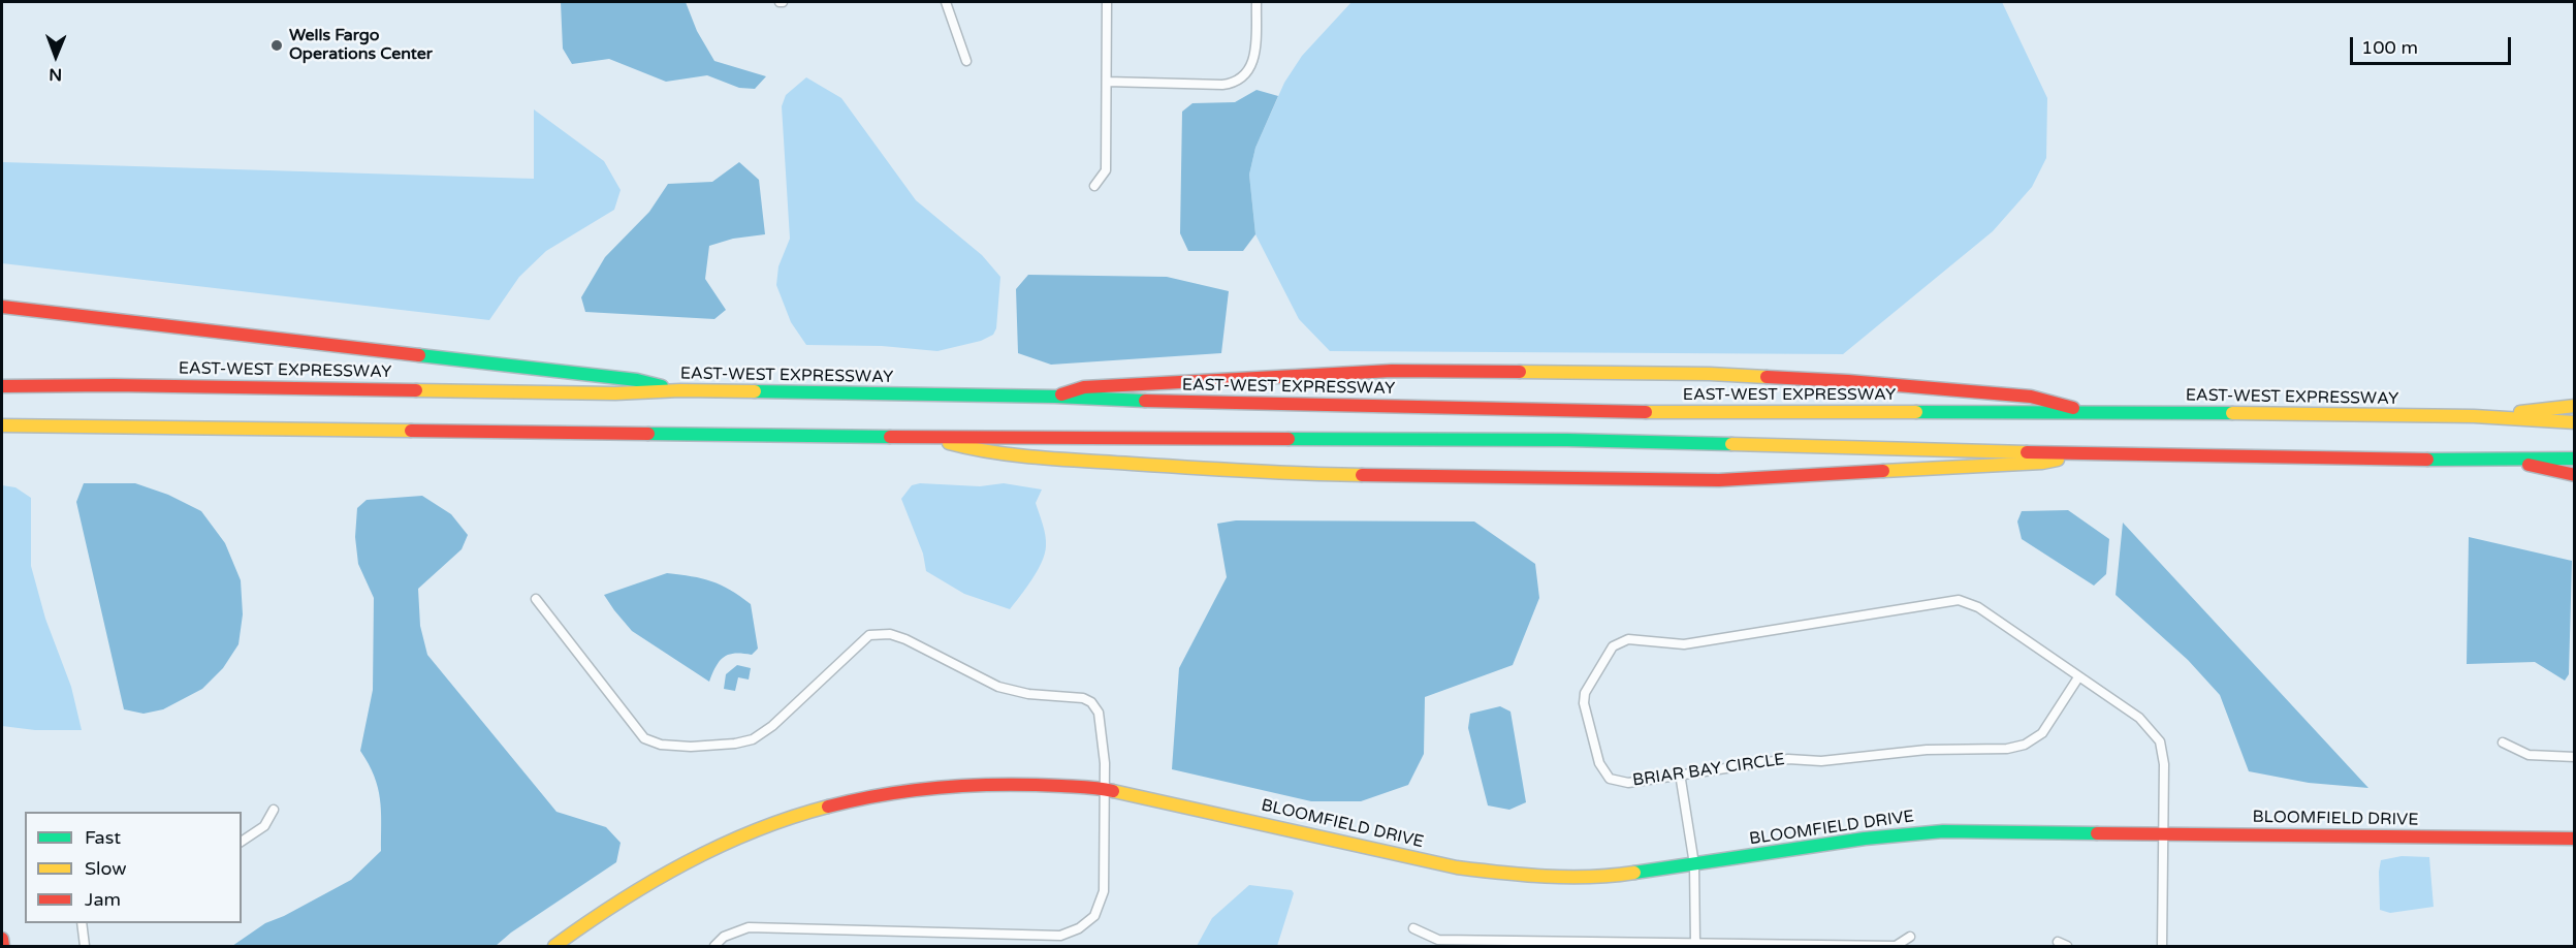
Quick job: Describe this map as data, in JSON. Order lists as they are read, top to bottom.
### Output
{
  "streets": {
    "main road": ["EAST-WEST EXPRESSWAY", "BLOOMFIELD DRIVE"],
    "street": ["BRIAR BAY CIRCLE"]
  },
  "crossings": [
    ["BRIAR BAY CIRCLE", "BLOOMFIELD DRIVE"]
  ],
  "places": ["Wells Fargo Operations Center"],
  "legend": ["Fast", "Slow", "Jam"],
  "scale_bar": "100 m",
  "north": "bottom"
}
